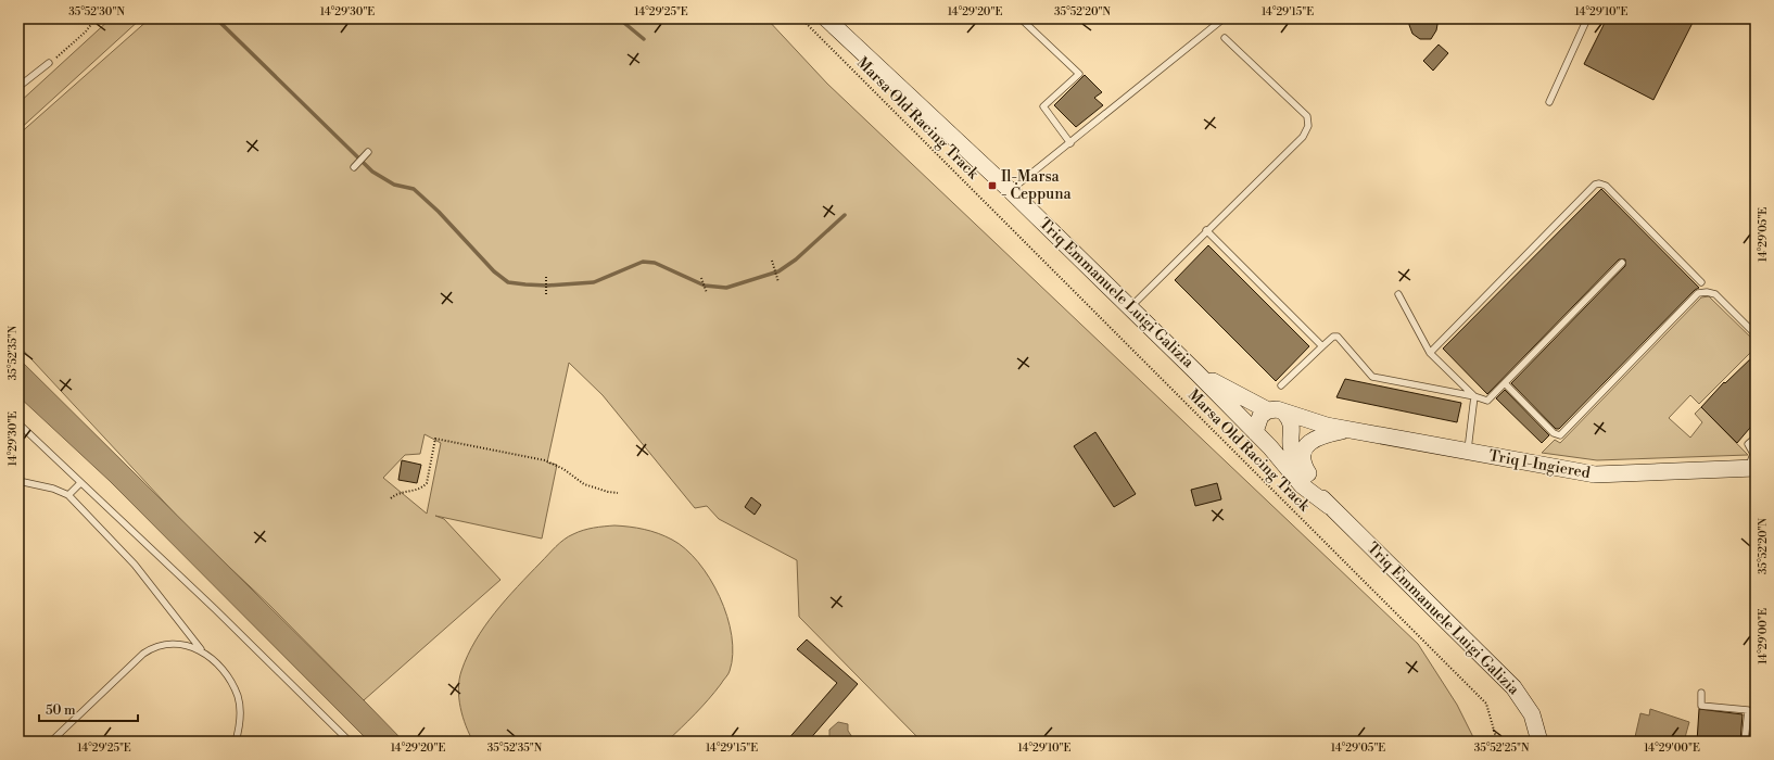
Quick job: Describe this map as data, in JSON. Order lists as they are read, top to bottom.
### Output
{
  "streets": {
    "main road": ["Triq Emmanuele Luigi Galizia", "Triq l-Ingiered"],
    "path": ["Marsa Old Racing Track"]
  },
  "crossings": [
    ["Triq Emmanuele Luigi Galizia", "Triq l-Ingiered"]
  ],
  "places": {
    "transit": ["Il-Marsa - Ċeppuna"]
  },
  "scale_bar": "50 m",
  "coordinates": [
    "35°52'30\"N",
    "14°29'30\"E",
    "14°29'25\"E",
    "14°29'20\"E",
    "35°52'20\"N",
    "14°29'15\"E",
    "14°29'10\"E",
    "14°29'05\"E",
    "35°52'35\"N",
    "14°29'00\"E",
    "35°52'25\"N"
  ]
}
